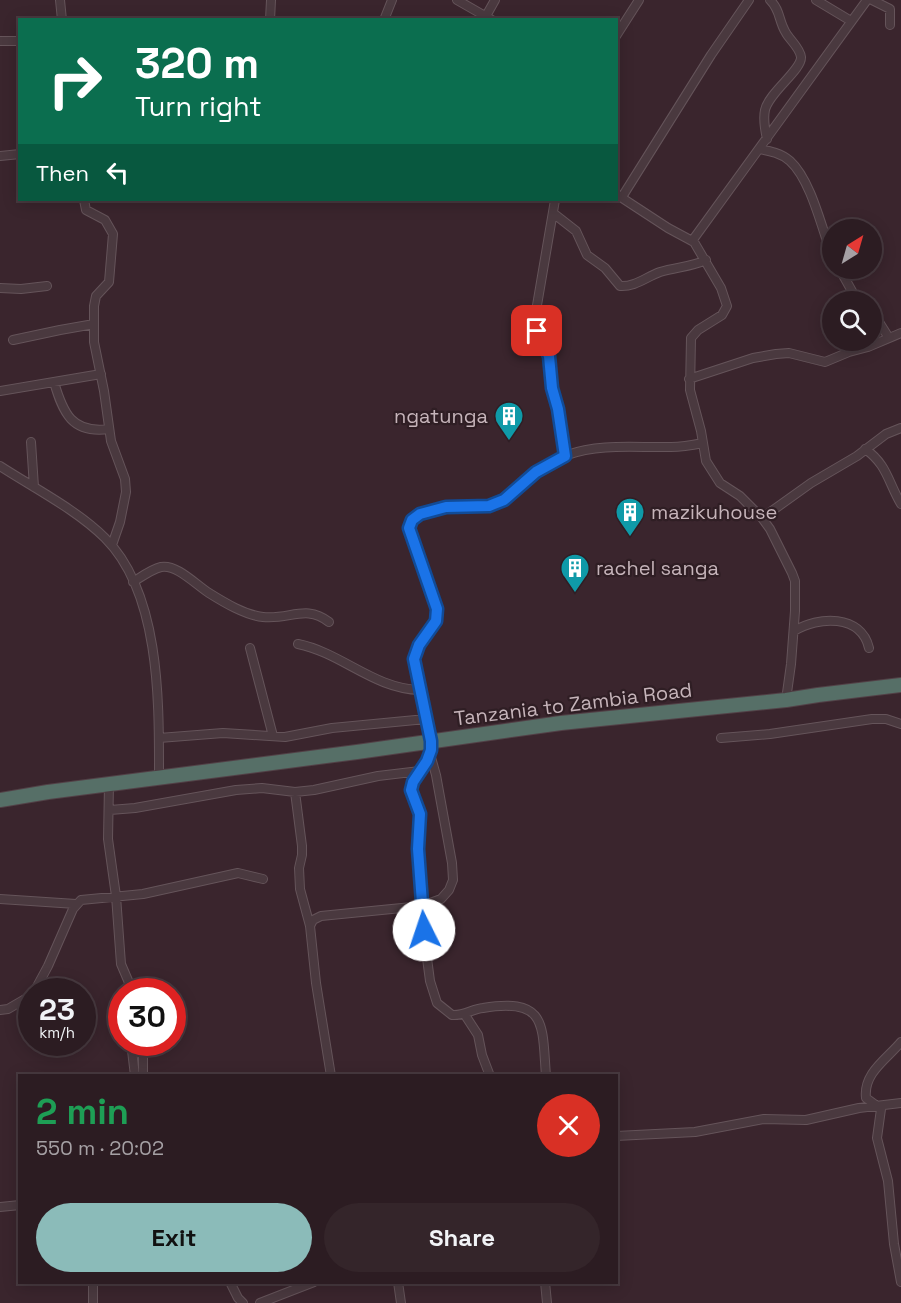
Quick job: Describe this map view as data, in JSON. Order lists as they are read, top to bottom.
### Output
{
  "streets": {
    "highway": ["Tanzania to Zambia Road"]
  },
  "places": {
    "building": ["ngatunga", "mazikuhouse", "rachel sanga"]
  },
  "north": "top right",
  "page": {
    "turn": ["320 m", "Turn right"],
    "then": "Then",
    "speed": "23 km/h",
    "limit": "30",
    "heading": ["2 min", "550 m · 20:02"],
    "buttons": ["Exit", "Share"]
  }
}
